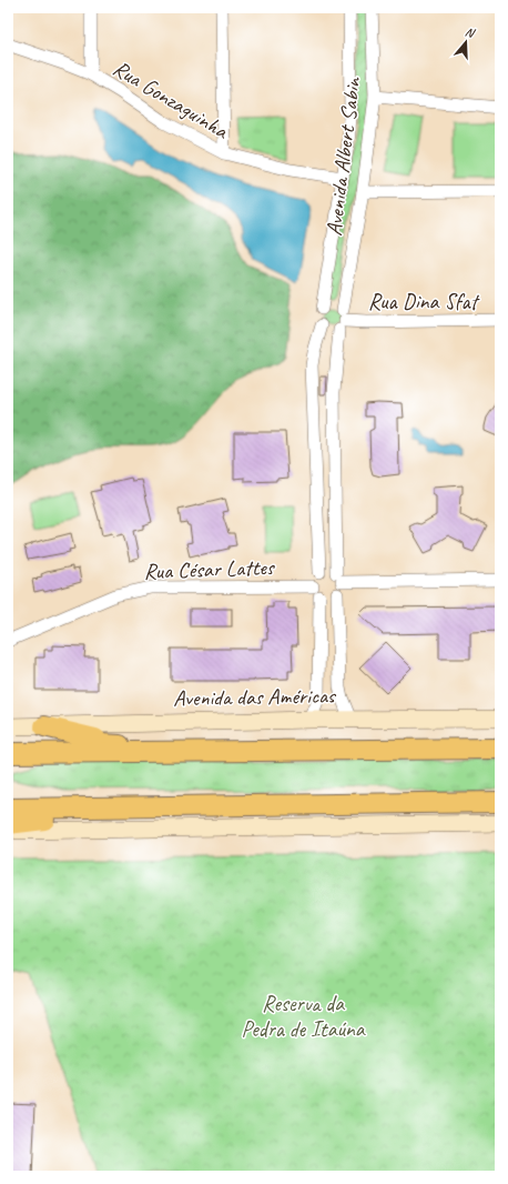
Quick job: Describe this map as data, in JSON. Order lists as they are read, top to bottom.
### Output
{
  "streets": {
    "main road": ["Avenida das Américas"],
    "street": [
      "Rua Gonzaguinha",
      "Avenida Albert Sabin",
      "Rua Dina Sfat",
      "Rua César Lattes"
    ]
  },
  "crossings": [
    ["Rua Gonzaguinha", "Avenida Albert Sabin"],
    ["Avenida Albert Sabin", "Rua Dina Sfat"],
    ["Avenida Albert Sabin", "Rua César Lattes"],
    ["Avenida Albert Sabin", "Avenida das Américas"]
  ],
  "parks": ["Reserva da Pedra de Itaúna"],
  "north": "top"
}
